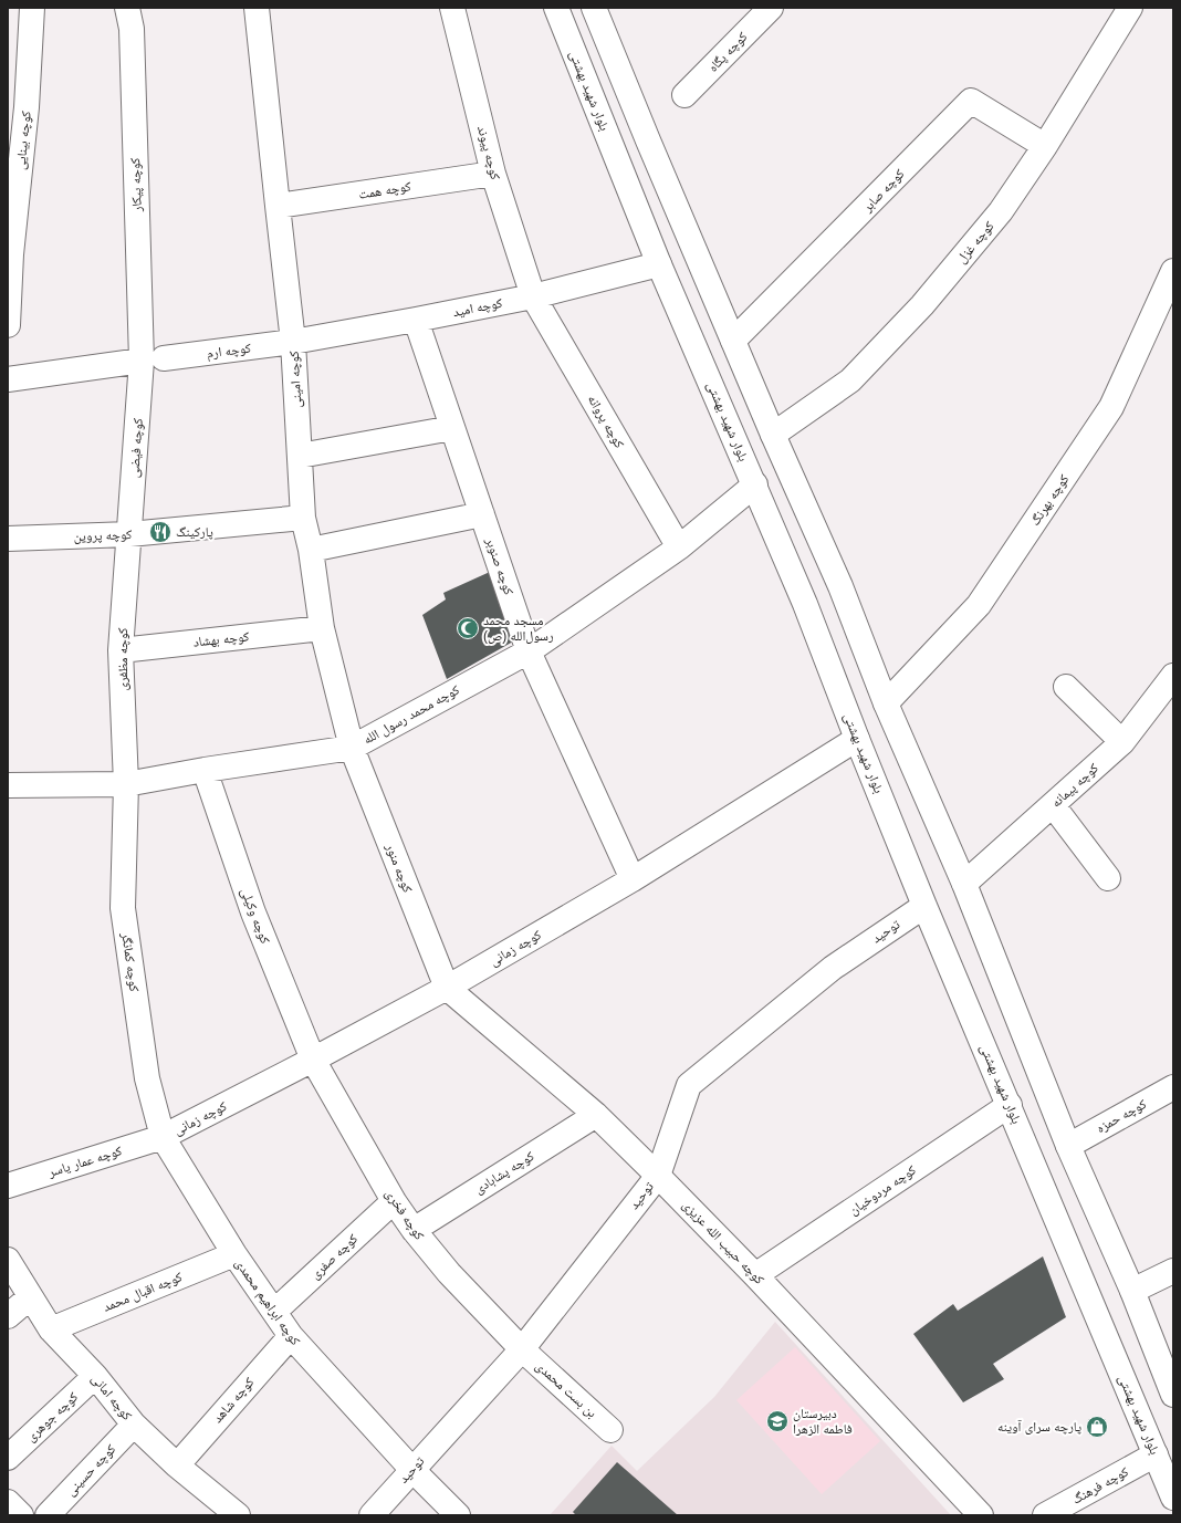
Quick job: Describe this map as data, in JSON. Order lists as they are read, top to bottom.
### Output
{
  "streets": {
    "street": [
      "کوچه پگاه",
      "بلوار شهید بهشتی",
      "کوچه بینایی",
      "کوچه پیوند",
      "کوچه پیکار",
      "کوچه همت",
      "کوچه صابر",
      "کوچه غزل",
      "کوچه امید",
      "کوچه ارم",
      "کوچه امینی",
      "کوچه پروانه",
      "کوچه فیضی",
      "کوچه بهرنگ",
      "کوچه پروین",
      "کوچه صنوبر",
      "کوچه بهشاد",
      "کوچه مظفری",
      "کوچه محمد رسول الله",
      "کوچه پیمانه",
      "کوچه منور",
      "کوچه وکیلی",
      "توحید",
      "کوچه زمانی",
      "کوچه کمانگر",
      "کوچه حمزه",
      "کوچه عمار یاسر",
      "کوچه پشابادی",
      "کوچه مردوخیان",
      "کوچه فخری",
      "کوچه حبیب الله عزیزی",
      "کوچه صفری",
      "کوچه اقبال محمد",
      "کوچه ابراهیم محمدی",
      "بن بست محمدی",
      "کوچه امانی",
      "کوچه شاهد",
      "کوچه جوهری",
      "کوچه حسینی",
      "کوچه فرهنگ"
    ]
  },
  "crossings": [
    ["بلوار شهید بهشتی", "کوچه امید"],
    ["بلوار شهید بهشتی", "کوچه محمد رسول الله"],
    ["بلوار شهید بهشتی", "توحید"],
    ["بلوار شهید بهشتی", "کوچه زمانی"],
    ["بلوار شهید بهشتی", "کوچه مردوخیان"],
    ["بلوار شهید بهشتی", "کوچه فرهنگ"],
    ["کوچه پیوند", "کوچه همت"],
    ["کوچه پیوند", "کوچه امید"],
    ["کوچه پیوند", "کوچه پروانه"],
    ["کوچه پیکار", "کوچه ارم"],
    ["کوچه پیکار", "کوچه فیضی"],
    ["کوچه همت", "کوچه امینی"],
    ["کوچه صابر", "کوچه غزل"],
    ["کوچه امید", "کوچه ارم"],
    ["کوچه امید", "کوچه امینی"],
    ["کوچه امید", "کوچه پروانه"],
    ["کوچه امید", "کوچه صنوبر"],
    ["کوچه ارم", "کوچه امینی"],
    ["کوچه ارم", "کوچه فیضی"],
    ["کوچه امینی", "کوچه پروین"],
    ["کوچه امینی", "کوچه بهشاد"],
    ["کوچه امینی", "کوچه محمد رسول الله"],
    ["کوچه امینی", "کوچه منور"],
    ["کوچه پروانه", "کوچه محمد رسول الله"],
    ["کوچه فیضی", "کوچه پروین"],
    ["کوچه فیضی", "کوچه مظفری"],
    ["کوچه پروین", "کوچه مظفری"],
    ["کوچه صنوبر", "کوچه محمد رسول الله"],
    ["کوچه صنوبر", "کوچه زمانی"],
    ["کوچه بهشاد", "کوچه مظفری"],
    ["کوچه مظفری", "کوچه محمد رسول الله"],
    ["کوچه مظفری", "کوچه کمانگر"],
    ["کوچه محمد رسول الله", "کوچه منور"],
    ["کوچه محمد رسول الله", "کوچه وکیلی"],
    ["کوچه محمد رسول الله", "کوچه کمانگر"],
    ["کوچه منور", "کوچه زمانی"],
    ["کوچه منور", "کوچه حبیب الله عزیزی"],
    ["کوچه وکیلی", "کوچه زمانی"],
    ["کوچه وکیلی", "کوچه فخری"],
    ["توحید", "کوچه فخری"],
    ["توحید", "کوچه حبیب الله عزیزی"],
    ["توحید", "کوچه ابراهیم محمدی"],
    ["توحید", "بن بست محمدی"],
    ["کوچه زمانی", "کوچه کمانگر"],
    ["کوچه زمانی", "کوچه عمار یاسر"],
    ["کوچه زمانی", "کوچه فخری"],
    ["کوچه زمانی", "کوچه حبیب الله عزیزی"],
    ["کوچه زمانی", "کوچه ابراهیم محمدی"],
    ["کوچه کمانگر", "کوچه عمار یاسر"],
    ["کوچه کمانگر", "کوچه ابراهیم محمدی"],
    ["کوچه عمار یاسر", "کوچه ابراهیم محمدی"],
    ["کوچه پشابادی", "کوچه فخری"],
    ["کوچه پشابادی", "کوچه حبیب الله عزیزی"],
    ["کوچه مردوخیان", "کوچه حبیب الله عزیزی"],
    ["کوچه فخری", "کوچه صفری"],
    ["کوچه فخری", "بن بست محمدی"],
    ["کوچه صفری", "کوچه ابراهیم محمدی"],
    ["کوچه اقبال محمد", "کوچه ابراهیم محمدی"],
    ["کوچه اقبال محمد", "کوچه امانی"],
    ["کوچه ابراهیم محمدی", "کوچه شاهد"],
    ["کوچه امانی", "کوچه شاهد"],
    ["کوچه امانی", "کوچه جوهری"],
    ["کوچه امانی", "کوچه حسینی"]
  ],
  "places": {
    "restaurant": ["پارکینگ"],
    "mosque": ["مسجد محمد رسول‌الله (ص)"],
    "school or university": ["دبیرستان فاطمه الزهرا"],
    "shop": ["پارچه سرای آوینه"]
  }
}
